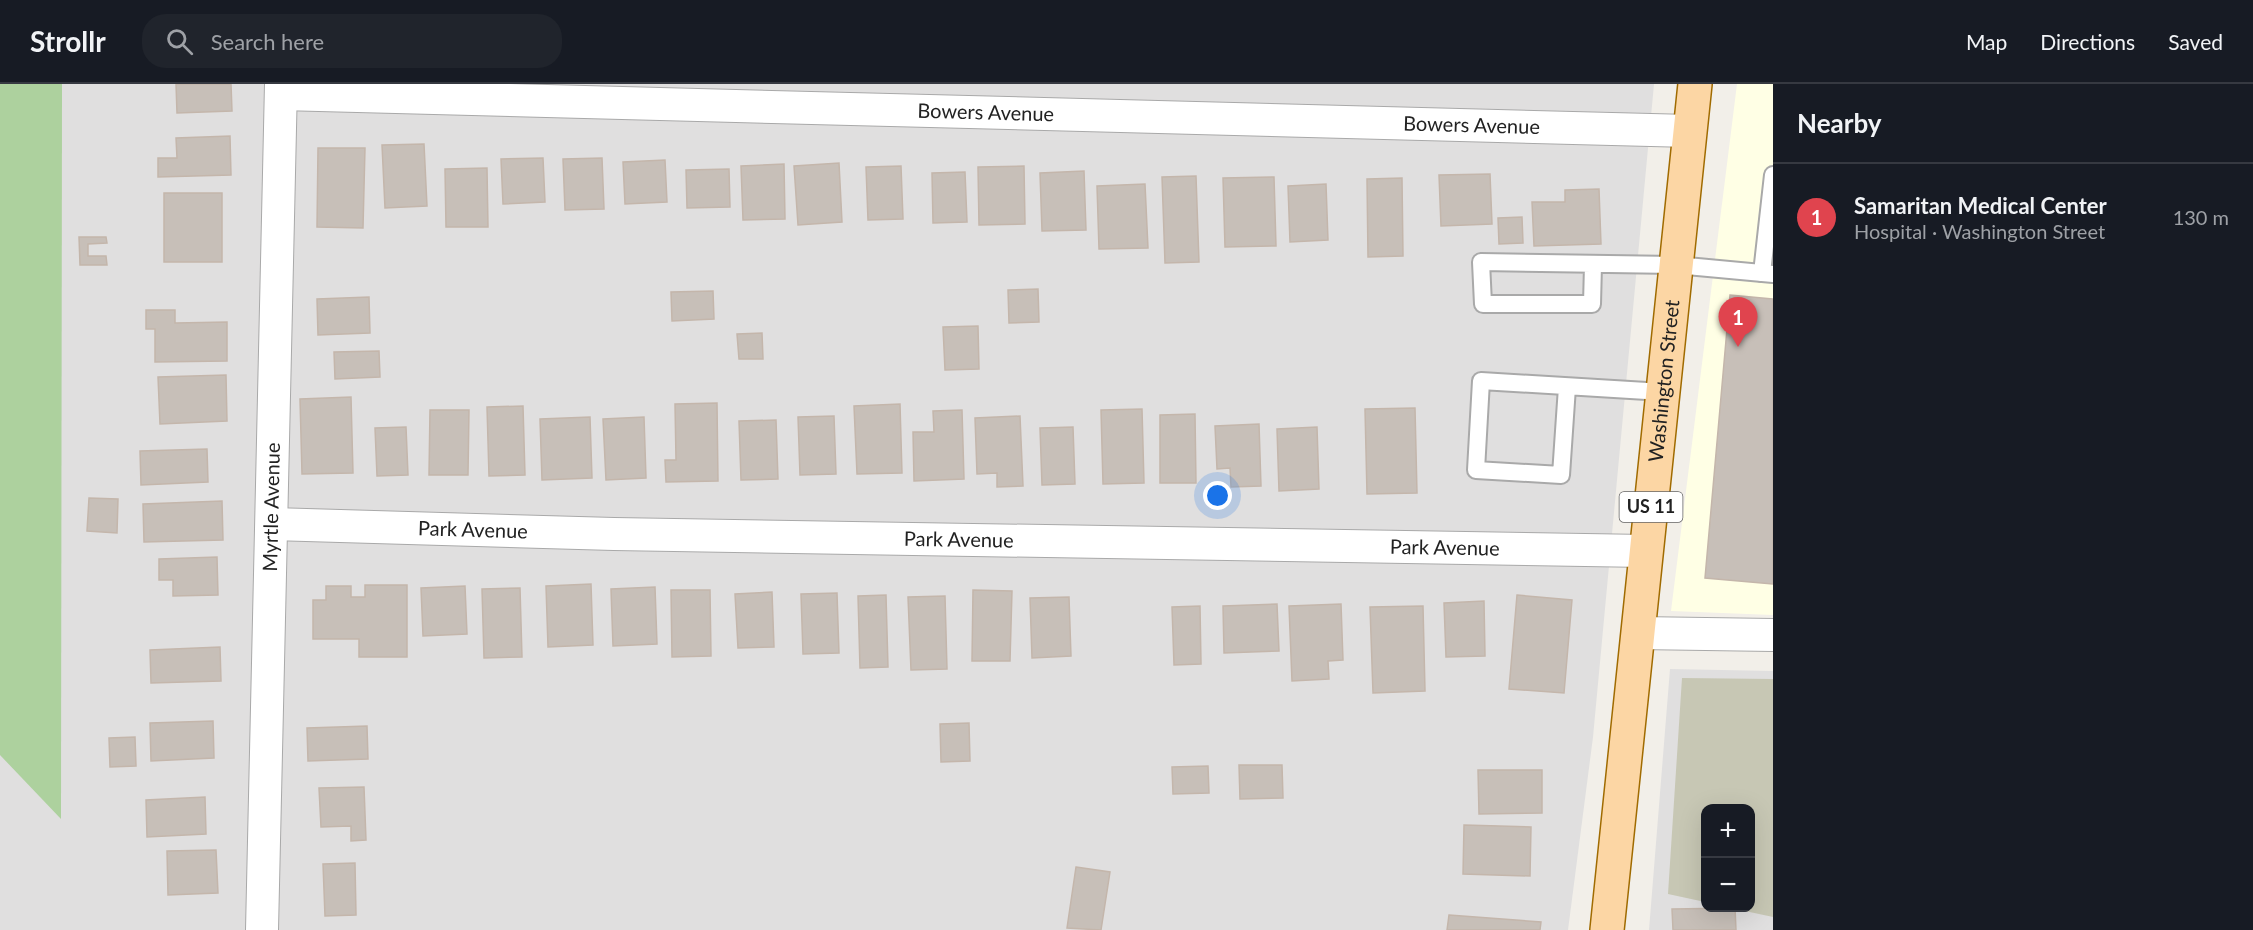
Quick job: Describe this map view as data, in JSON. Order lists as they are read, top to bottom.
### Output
{
  "streets": {
    "main road": ["Washington Street", "US 11"],
    "street": ["Bowers Avenue", "Myrtle Avenue", "Park Avenue"]
  },
  "crossings": [
    ["Bowers Avenue", "Washington Street"],
    ["Bowers Avenue", "Myrtle Avenue"],
    ["Washington Street", "Park Avenue"],
    ["Myrtle Avenue", "Park Avenue"]
  ],
  "page": {
    "header": "Strollr",
    "search": "Search here",
    "nav": ["Map", "Directions", "Saved"],
    "heading": "Nearby",
    "list": [
      {
        "mark": "1",
        "name": "Samaritan Medical Center",
        "note": "Hospital · Washington Street",
        "value": "130 m"
      }
    ],
    "pins": "1",
    "map_buttons": ["+", "−"]
  }
}
